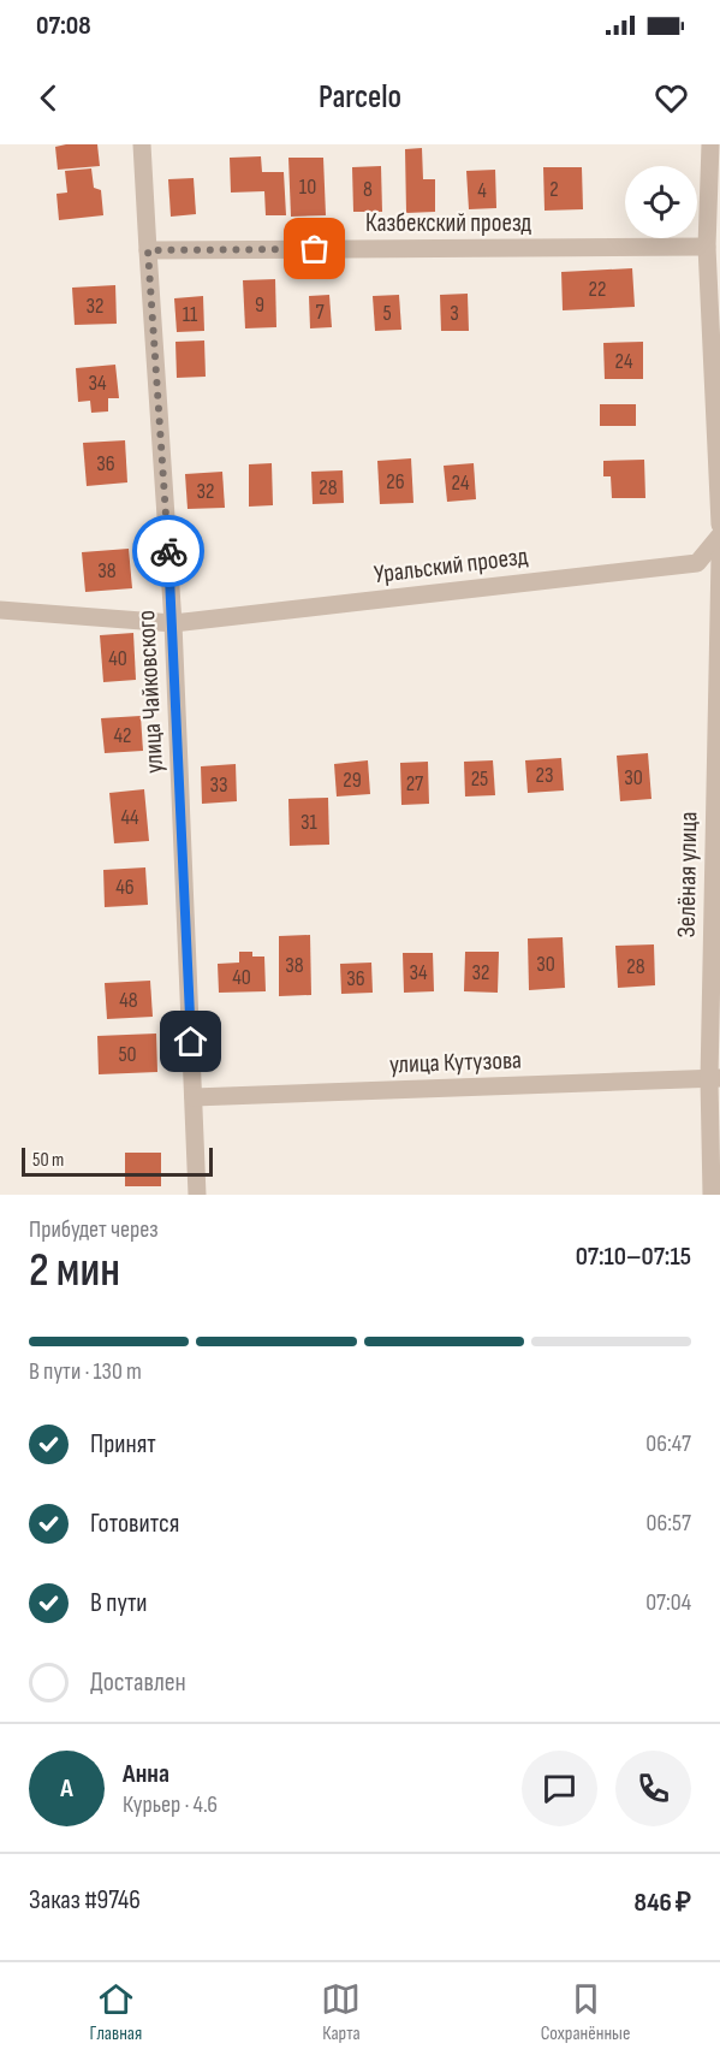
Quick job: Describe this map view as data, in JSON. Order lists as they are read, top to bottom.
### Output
{
  "streets": {
    "street": [
      "Казбекский проезд",
      "Уральский проезд",
      "улица Чайковского",
      "Зелёная улица",
      "улица Кутузова"
    ]
  },
  "crossings": [
    ["Казбекский проезд", "улица Чайковского"],
    ["Уральский проезд", "улица Чайковского"],
    ["улица Чайковского", "улица Кутузова"],
    ["Зелёная улица", "улица Кутузова"]
  ],
  "house_numbers": [
    "10",
    "8",
    "2",
    "4",
    "22",
    "9",
    "32",
    "7",
    "5",
    "3",
    "11",
    "24",
    "34",
    "36",
    "26",
    "24",
    "28",
    "32",
    "38",
    "40",
    "42",
    "23",
    "30",
    "25",
    "29",
    "27",
    "33",
    "44",
    "31",
    "46",
    "30",
    "38",
    "28",
    "34",
    "32",
    "40",
    "36",
    "48",
    "50"
  ],
  "scale_bar": "50 m",
  "page": {
    "status": "07:08",
    "header": "Parcelo",
    "scale": "50 m",
    "heading": ["2 мин", "Прибудет через", "07:10–07:15"],
    "panel": [
      "Анна",
      "Курьер · 4.6",
      "Заказ #9746",
      "846 ₽"
    ],
    "bar": "В пути · 130 m",
    "list": [
      ["Принят", "06:47"],
      ["Готовится", "06:57"],
      ["В пути", "07:04"],
      "Доставлен"
    ],
    "round": "А",
    "tabs": ["Главная", "Карта", "Сохранённые"]
  }
}
